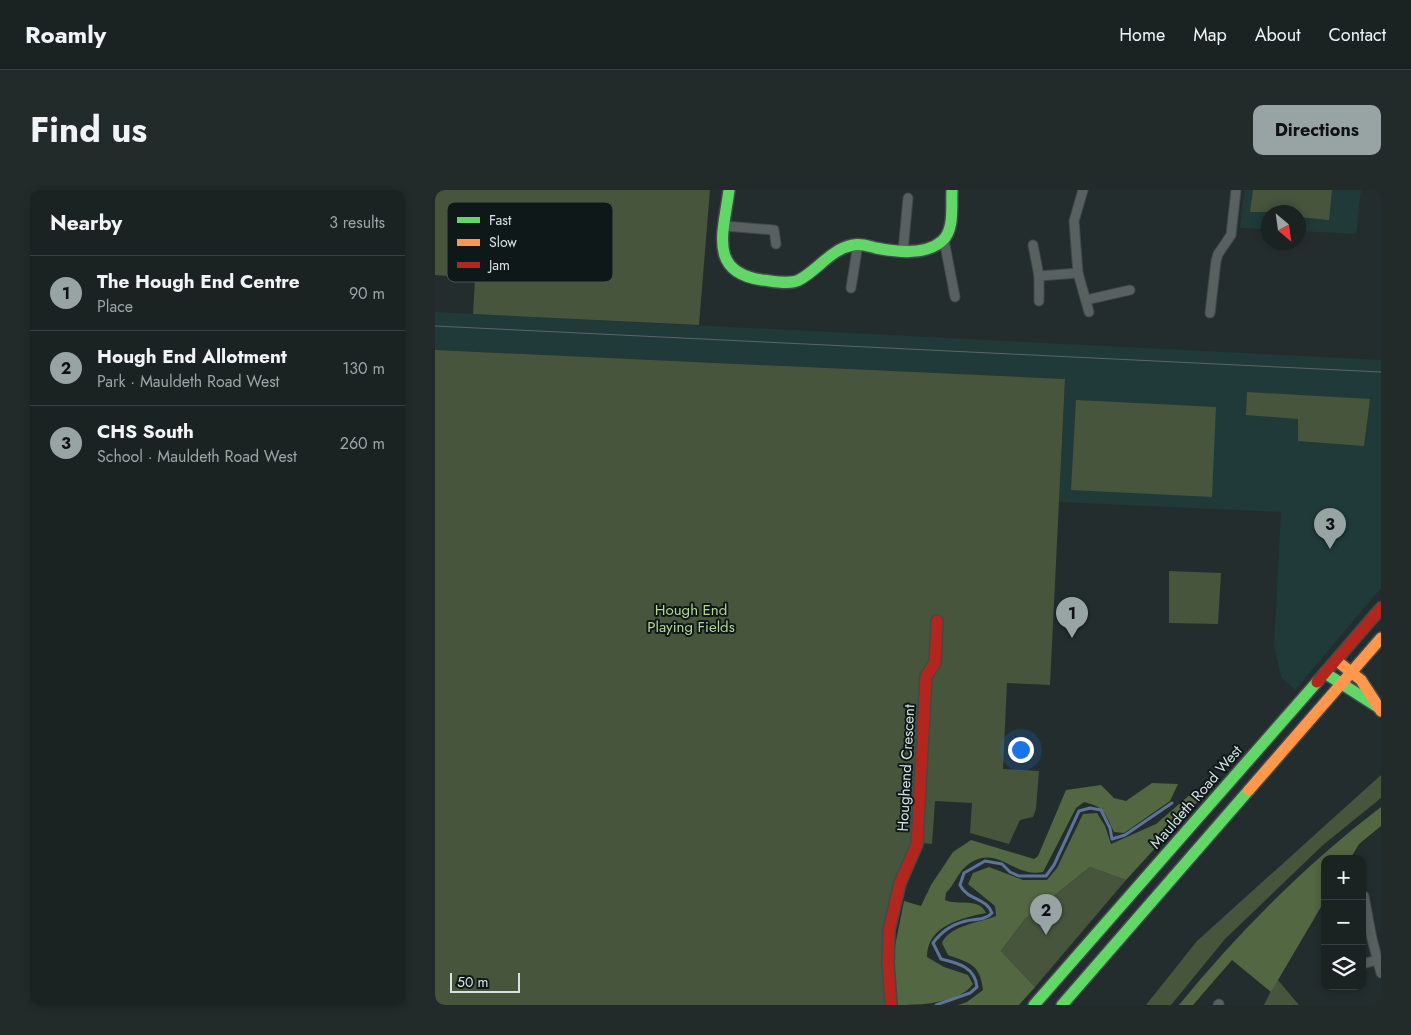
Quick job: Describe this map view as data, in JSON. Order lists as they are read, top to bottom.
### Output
{
  "streets": {
    "street": ["Houghend Crescent", "Mauldeth Road West"]
  },
  "parks": ["Hough End Playing Fields"],
  "legend": ["Fast", "Slow", "Jam"],
  "scale_bar": "50 m",
  "north": "bottom right",
  "page": {
    "header": "Roamly",
    "nav": [
      "Home",
      "Map",
      "About",
      "Contact"
    ],
    "title": "Find us",
    "buttons": "Directions",
    "heading": ["Nearby", "3 results"],
    "list": [
      {
        "mark": "1",
        "name": "The Hough End Centre",
        "note": "Place",
        "value": "90 m"
      },
      {
        "mark": "2",
        "name": "Hough End Allotment",
        "note": "Park · Mauldeth Road West",
        "value": "130 m"
      },
      {
        "mark": "3",
        "name": "CHS South",
        "note": "School · Mauldeth Road West",
        "value": "260 m"
      }
    ],
    "pins": ["3", "1", "2"],
    "map_buttons": ["+", "−"],
    "scale": "50 m"
  }
}
